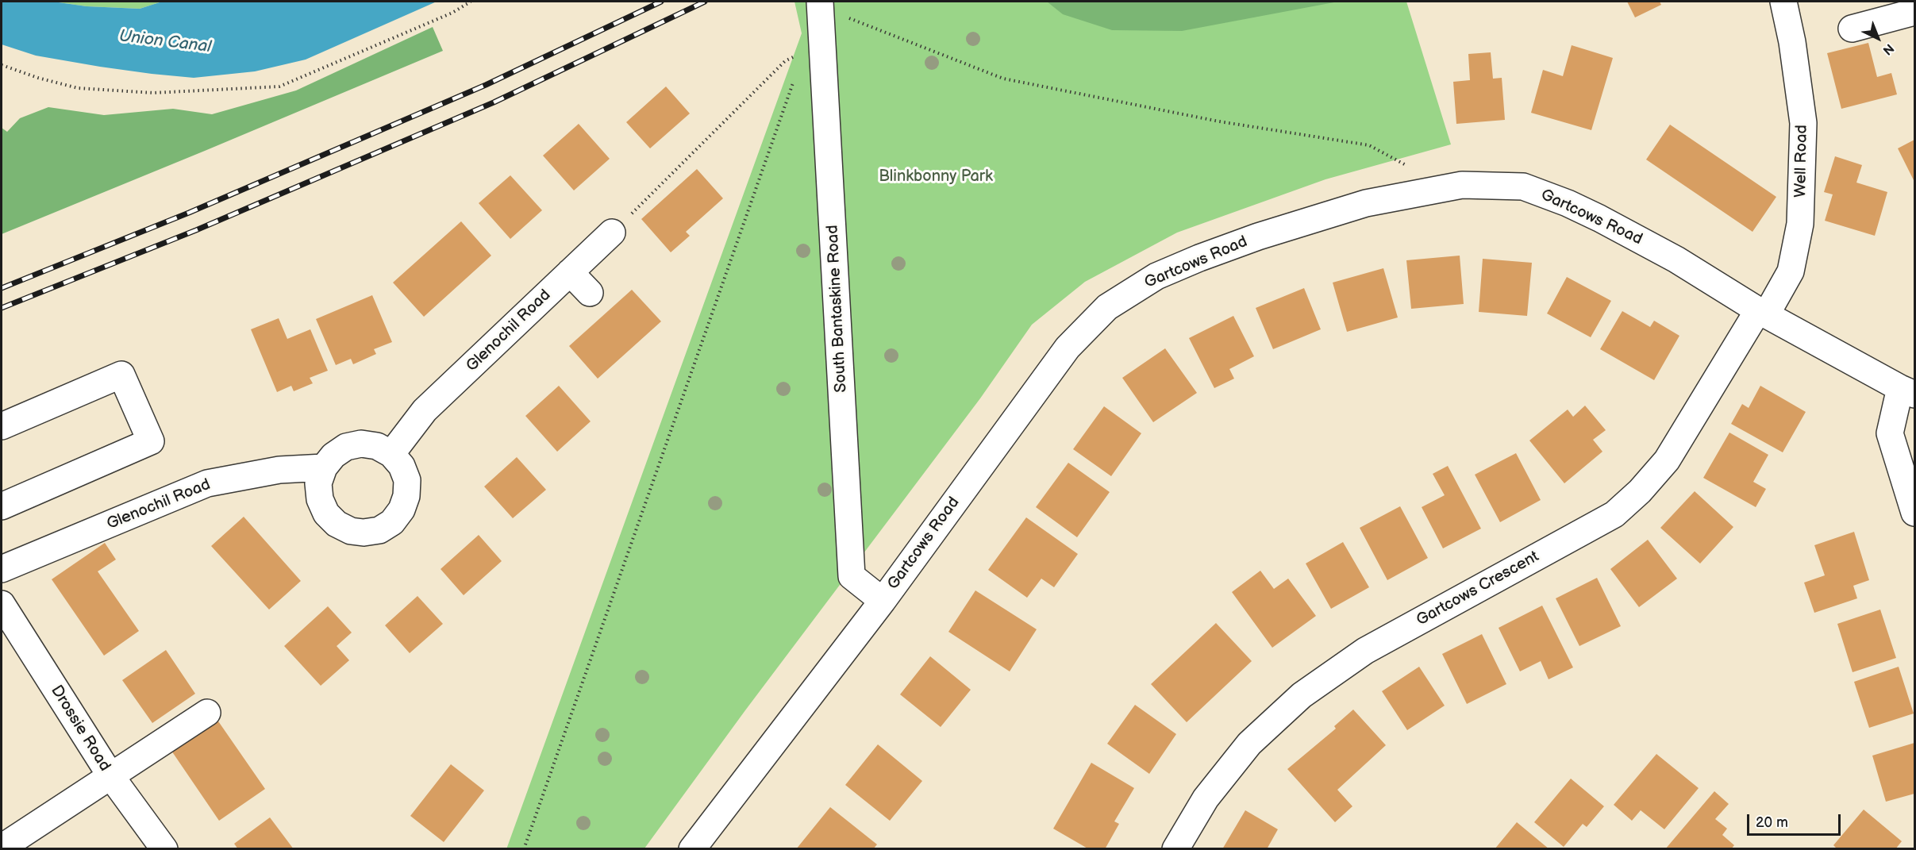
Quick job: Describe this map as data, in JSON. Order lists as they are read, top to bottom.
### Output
{
  "streets": {
    "street": [
      "Well Road",
      "Gartcows Road",
      "South Bantaskine Road",
      "Glenochil Road",
      "Gartcows Crescent",
      "Drossie Road"
    ]
  },
  "crossings": [
    ["Well Road", "Gartcows Road"],
    ["Well Road", "Gartcows Crescent"],
    ["Gartcows Road", "South Bantaskine Road"],
    ["Gartcows Road", "Gartcows Crescent"]
  ],
  "water": ["Union Canal"],
  "parks": ["Blinkbonny Park"],
  "scale_bar": "20 m",
  "north": "bottom right"
}
